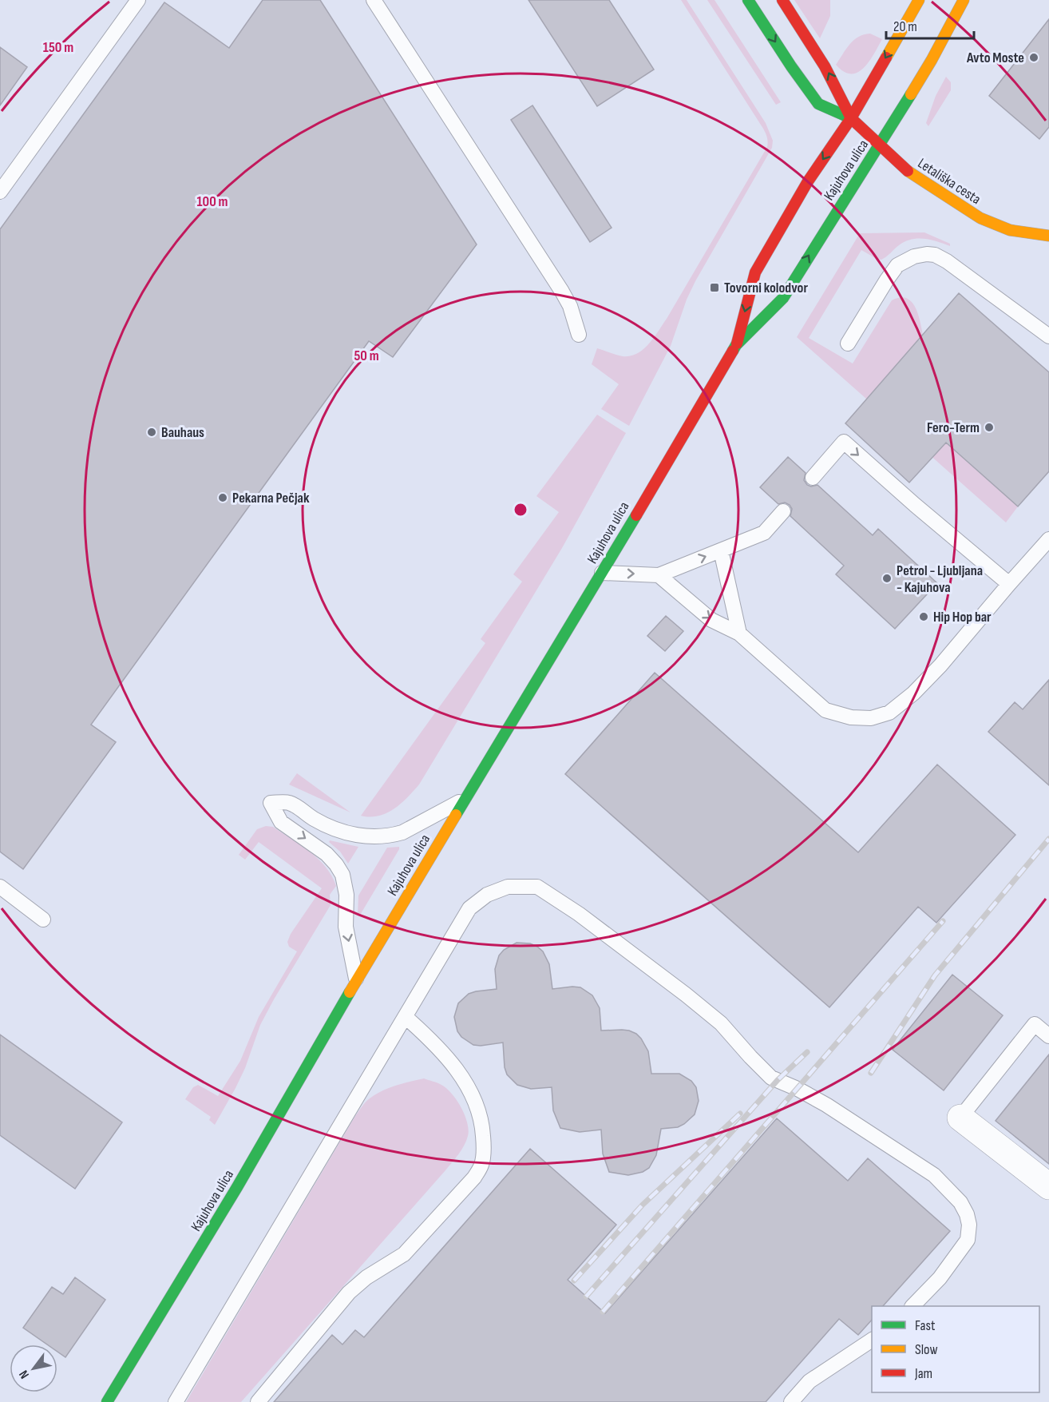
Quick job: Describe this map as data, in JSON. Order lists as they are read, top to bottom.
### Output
{
  "streets": {
    "main road": ["Kajuhova ulica", "Letališka cesta"]
  },
  "crossings": [
    ["Kajuhova ulica", "Letališka cesta"]
  ],
  "places": {
    "other": [
      "Avto Moste",
      "Fero-Term",
      "Bauhaus",
      "Pekarna Pečjak",
      "Petrol - Ljubljana - Kajuhova",
      "Hip Hop bar"
    ],
    "transit": ["Tovorni kolodvor"]
  },
  "legend": ["Fast", "Slow", "Jam"],
  "scale_bar": "20 m",
  "north": "bottom left",
  "rings": ["150 m", "100 m", "50 m"]
}
